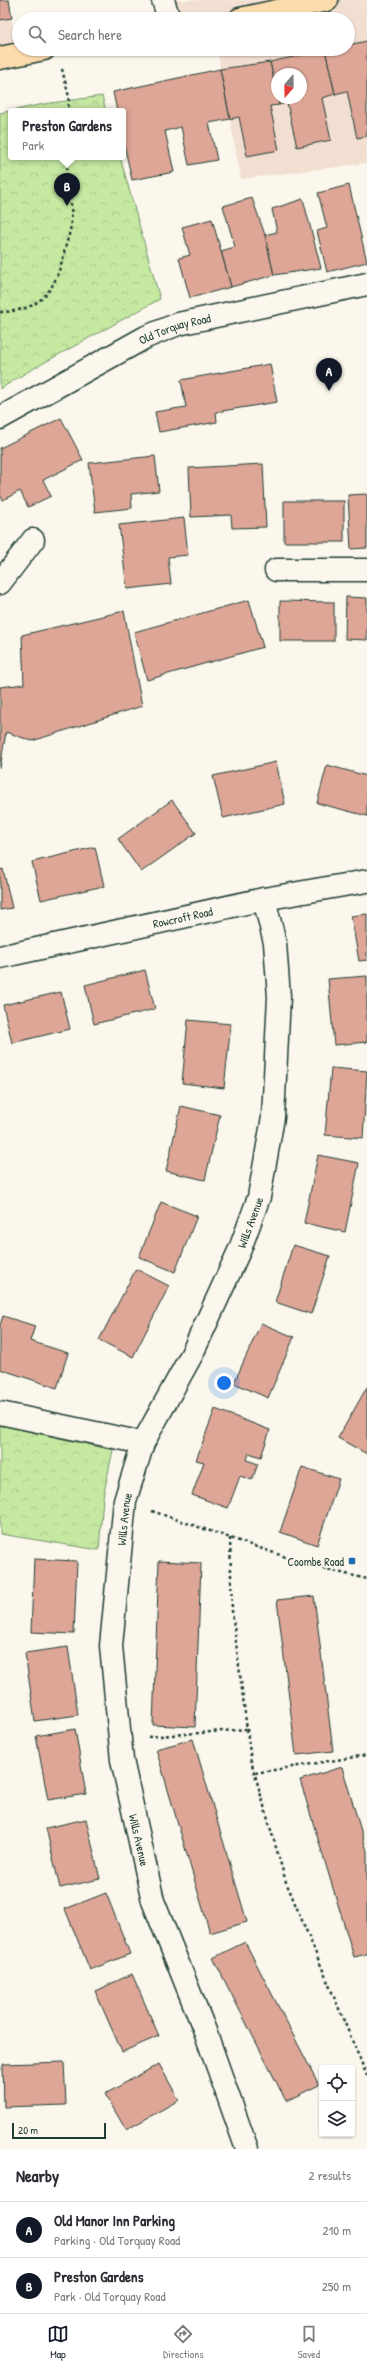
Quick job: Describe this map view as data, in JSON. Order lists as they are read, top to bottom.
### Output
{
  "streets": {
    "street": ["Old Torquay Road", "Rowcroft Road", "Wills Avenue"]
  },
  "crossings": [
    ["Rowcroft Road", "Wills Avenue"]
  ],
  "places": {
    "transit": ["Coombe Road"]
  },
  "scale_bar": "20 m",
  "north": "bottom",
  "page": {
    "search": "Search here",
    "popup": ["Preston Gardens", "Park"],
    "pins": ["B", "A"],
    "scale": "20 m",
    "heading": ["Nearby", "2 results"],
    "list": [
      {
        "mark": "A",
        "name": "Old Manor Inn Parking",
        "note": "Parking · Old Torquay Road",
        "value": "210 m"
      },
      {
        "mark": "B",
        "name": "Preston Gardens",
        "note": "Park · Old Torquay Road",
        "value": "250 m"
      }
    ],
    "nav": ["Map", "Directions", "Saved"]
  }
}
